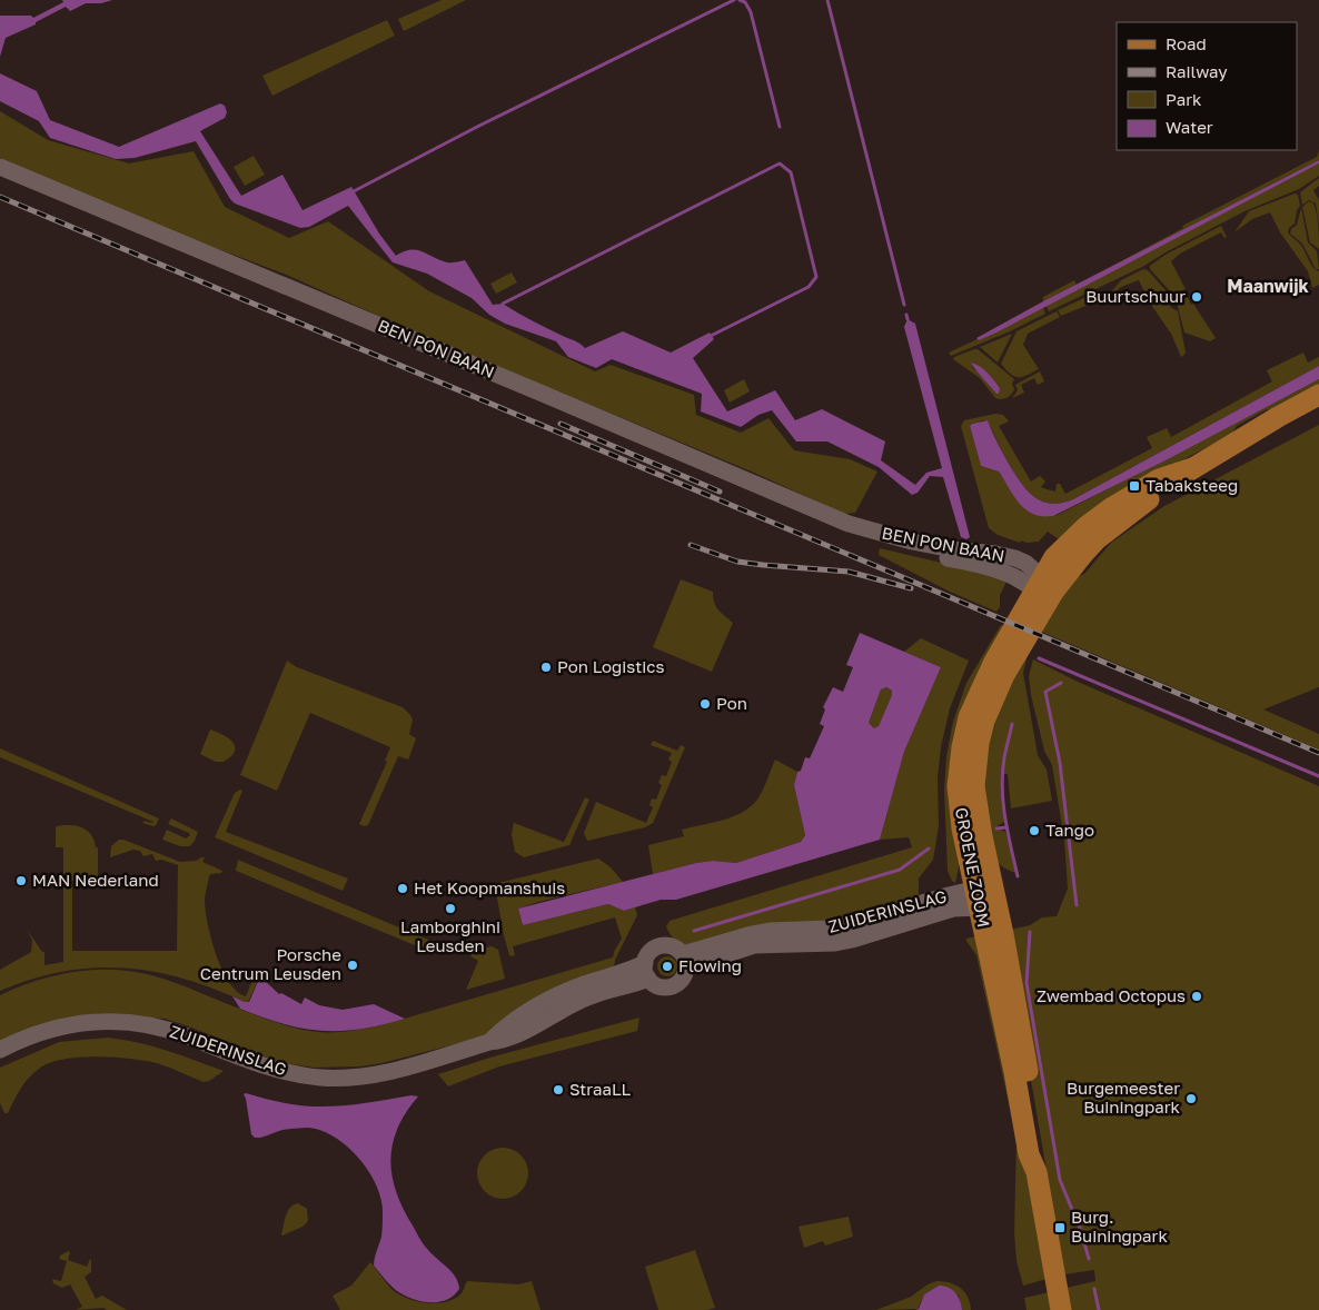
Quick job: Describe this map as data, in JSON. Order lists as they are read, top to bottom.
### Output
{
  "streets": {
    "main road": ["GROENE ZOOM"],
    "street": ["BEN PON BAAN", "ZUIDERINSLAG"]
  },
  "crossings": [
    ["BEN PON BAAN", "GROENE ZOOM"],
    ["GROENE ZOOM", "ZUIDERINSLAG"]
  ],
  "districts": ["Maanwijk"],
  "places": {
    "other": [
      "Buurtschuur",
      "Pon Logistics",
      "Pon",
      "Tango",
      "MAN Nederland",
      "Het Koopmanshuis",
      "Lamborghini Leusden",
      "Porsche Centrum Leusden",
      "Flowing",
      "Zwembad Octopus",
      "StraaLL",
      "Burgemeester Buiningpark"
    ],
    "transit": ["Tabaksteeg", "Burg. Buiningpark"]
  },
  "legend": [
    "Road",
    "Railway",
    "Park",
    "Water"
  ]
}
